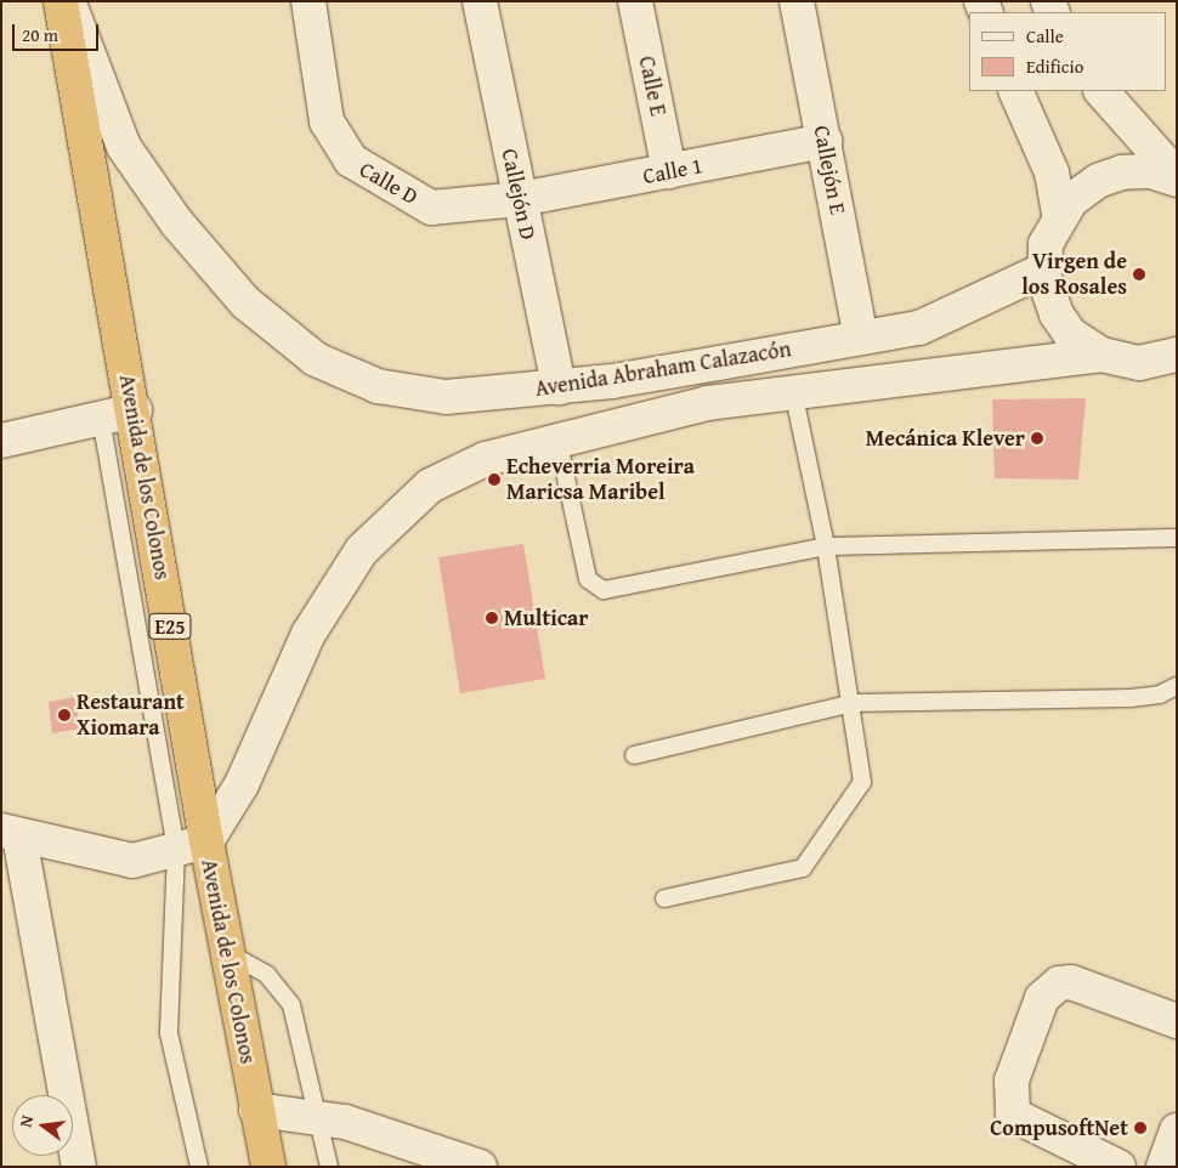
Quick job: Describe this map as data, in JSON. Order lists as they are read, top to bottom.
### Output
{
  "streets": {
    "highway": ["Avenida de los Colonos", "E25"],
    "main road": [
      "Calle E",
      "Callejón E",
      "Calle 1",
      "Calle D",
      "Callejón D",
      "Avenida Abraham Calazacón"
    ]
  },
  "crossings": [
    ["Calle E", "Calle 1"],
    ["Callejón E", "Calle 1"],
    ["Callejón E", "Avenida Abraham Calazacón"],
    ["Calle 1", "Calle D"],
    ["Calle 1", "Callejón D"],
    ["Calle D", "Callejón D"],
    ["Callejón D", "Avenida Abraham Calazacón"],
    ["Avenida Abraham Calazacón", "Avenida de los Colonos"]
  ],
  "places": [
    "Virgen de los Rosales",
    "Mecánica Klever",
    "Echeverria Moreira Maricsa Maribel",
    "Multicar",
    "Restaurant Xiomara",
    "CompusoftNet"
  ],
  "legend": ["Calle", "Edificio"],
  "scale_bar": "20 m",
  "north": "left"
}
